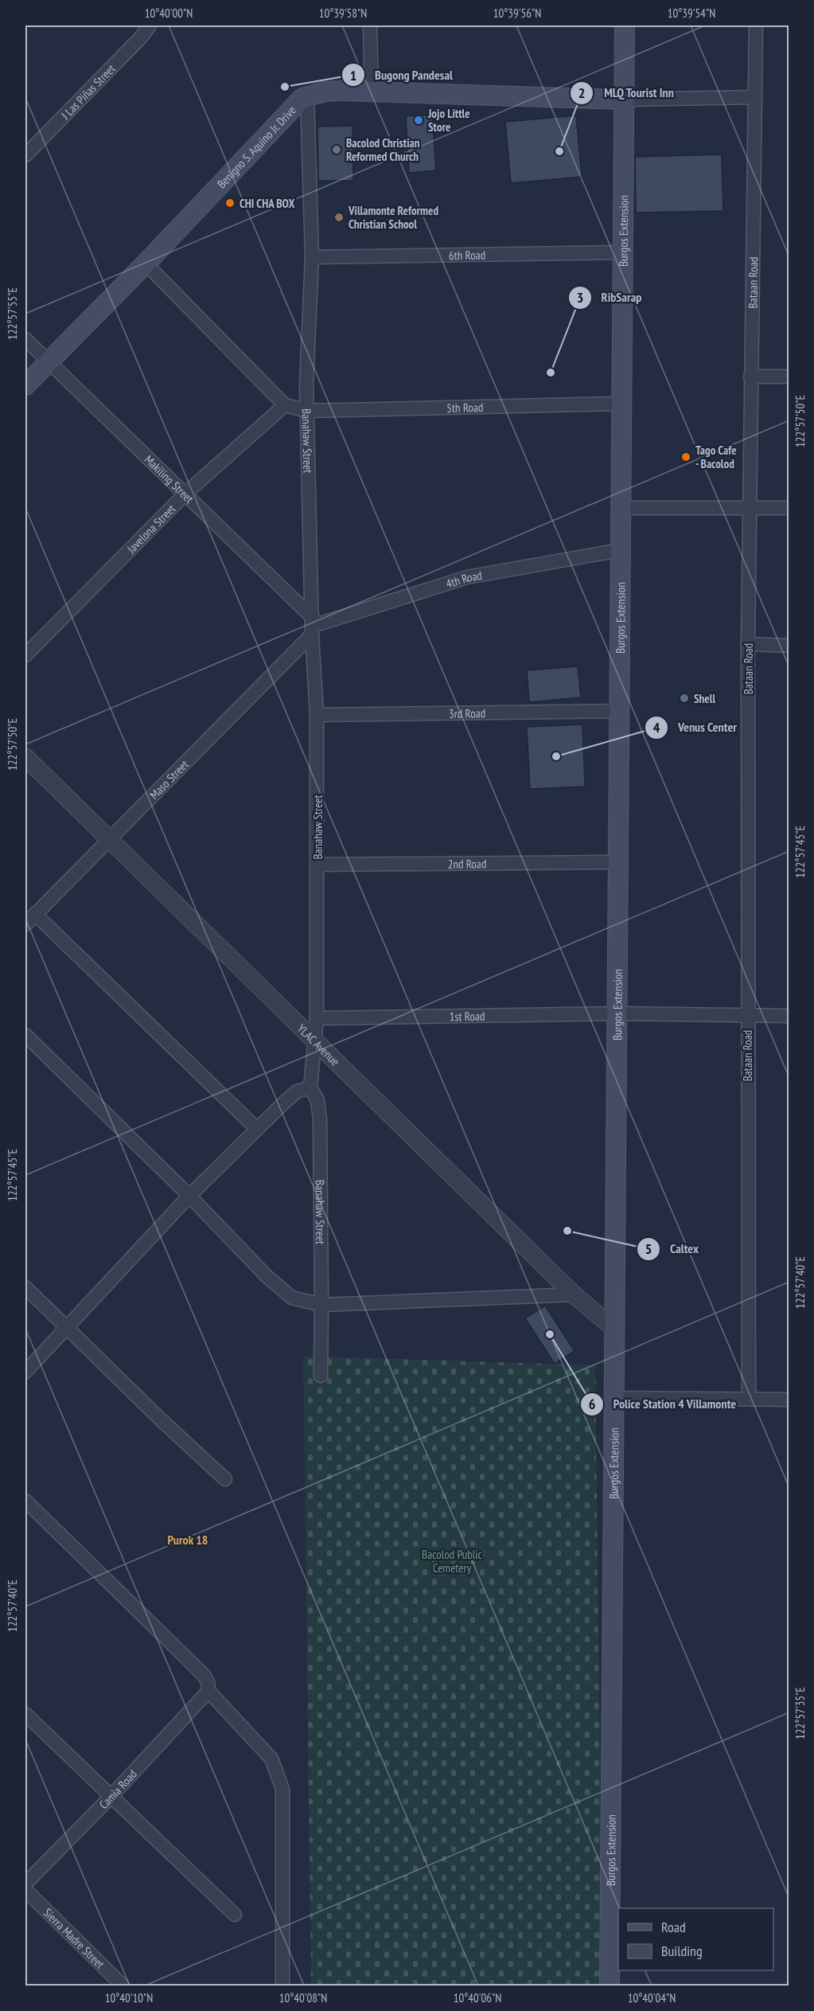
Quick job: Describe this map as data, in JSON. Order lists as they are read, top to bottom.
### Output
{
  "streets": {
    "main road": ["Benigno S. Aquino Jr. Drive", "Burgos Extension"],
    "street": [
      "J Las Piñas Street",
      "6th Road",
      "Bataan Road",
      "5th Road",
      "Banahaw Street",
      "Makiling Street",
      "Javelona Street",
      "4th Road",
      "3rd Road",
      "Maso Street",
      "2nd Road",
      "1st Road",
      "YLAC Avenue",
      "Camia Road",
      "Sierra Madre Street"
    ]
  },
  "crossings": [
    ["Benigno S. Aquino Jr. Drive", "Burgos Extension"],
    ["Benigno S. Aquino Jr. Drive", "Banahaw Street"],
    ["Benigno S. Aquino Jr. Drive", "Makiling Street"],
    ["Burgos Extension", "6th Road"],
    ["Burgos Extension", "5th Road"],
    ["Burgos Extension", "4th Road"],
    ["Burgos Extension", "3rd Road"],
    ["Burgos Extension", "2nd Road"],
    ["Burgos Extension", "1st Road"],
    ["Burgos Extension", "YLAC Avenue"],
    ["6th Road", "Banahaw Street"],
    ["Bataan Road", "1st Road"],
    ["5th Road", "Banahaw Street"],
    ["Banahaw Street", "Makiling Street"],
    ["Banahaw Street", "4th Road"],
    ["Banahaw Street", "3rd Road"],
    ["Banahaw Street", "Maso Street"],
    ["Banahaw Street", "2nd Road"],
    ["Banahaw Street", "1st Road"],
    ["Banahaw Street", "YLAC Avenue"],
    ["Makiling Street", "Javelona Street"],
    ["Makiling Street", "4th Road"],
    ["Makiling Street", "Maso Street"],
    ["4th Road", "Maso Street"],
    ["Maso Street", "YLAC Avenue"]
  ],
  "districts": ["Purok 18"],
  "parks": ["Bacolod Public Cemetery"],
  "places": [
    "Bugong Pandesal",
    "Jojo Little Store",
    "Bacolod Christian Reformed Church",
    "MLQ Tourist Inn",
    "CHI CHA BOX",
    "Villamonte Reformed Christian School",
    "RibSarap",
    "Tago Cafe - Bacolod",
    "Shell",
    "Venus Center",
    "Caltex",
    "Police Station 4 Villamonte"
  ],
  "legend": ["Road", "Building"],
  "coordinates": [
    "10°40'00\"N",
    "10°39'58\"N",
    "10°39'56\"N",
    "10°39'54\"N",
    "122°57'55\"E",
    "122°57'50\"E",
    "122°57'45\"E",
    "122°57'40\"E",
    "122°57'35\"E",
    "10°40'10\"N",
    "10°40'08\"N",
    "10°40'06\"N",
    "10°40'04\"N"
  ]
}
